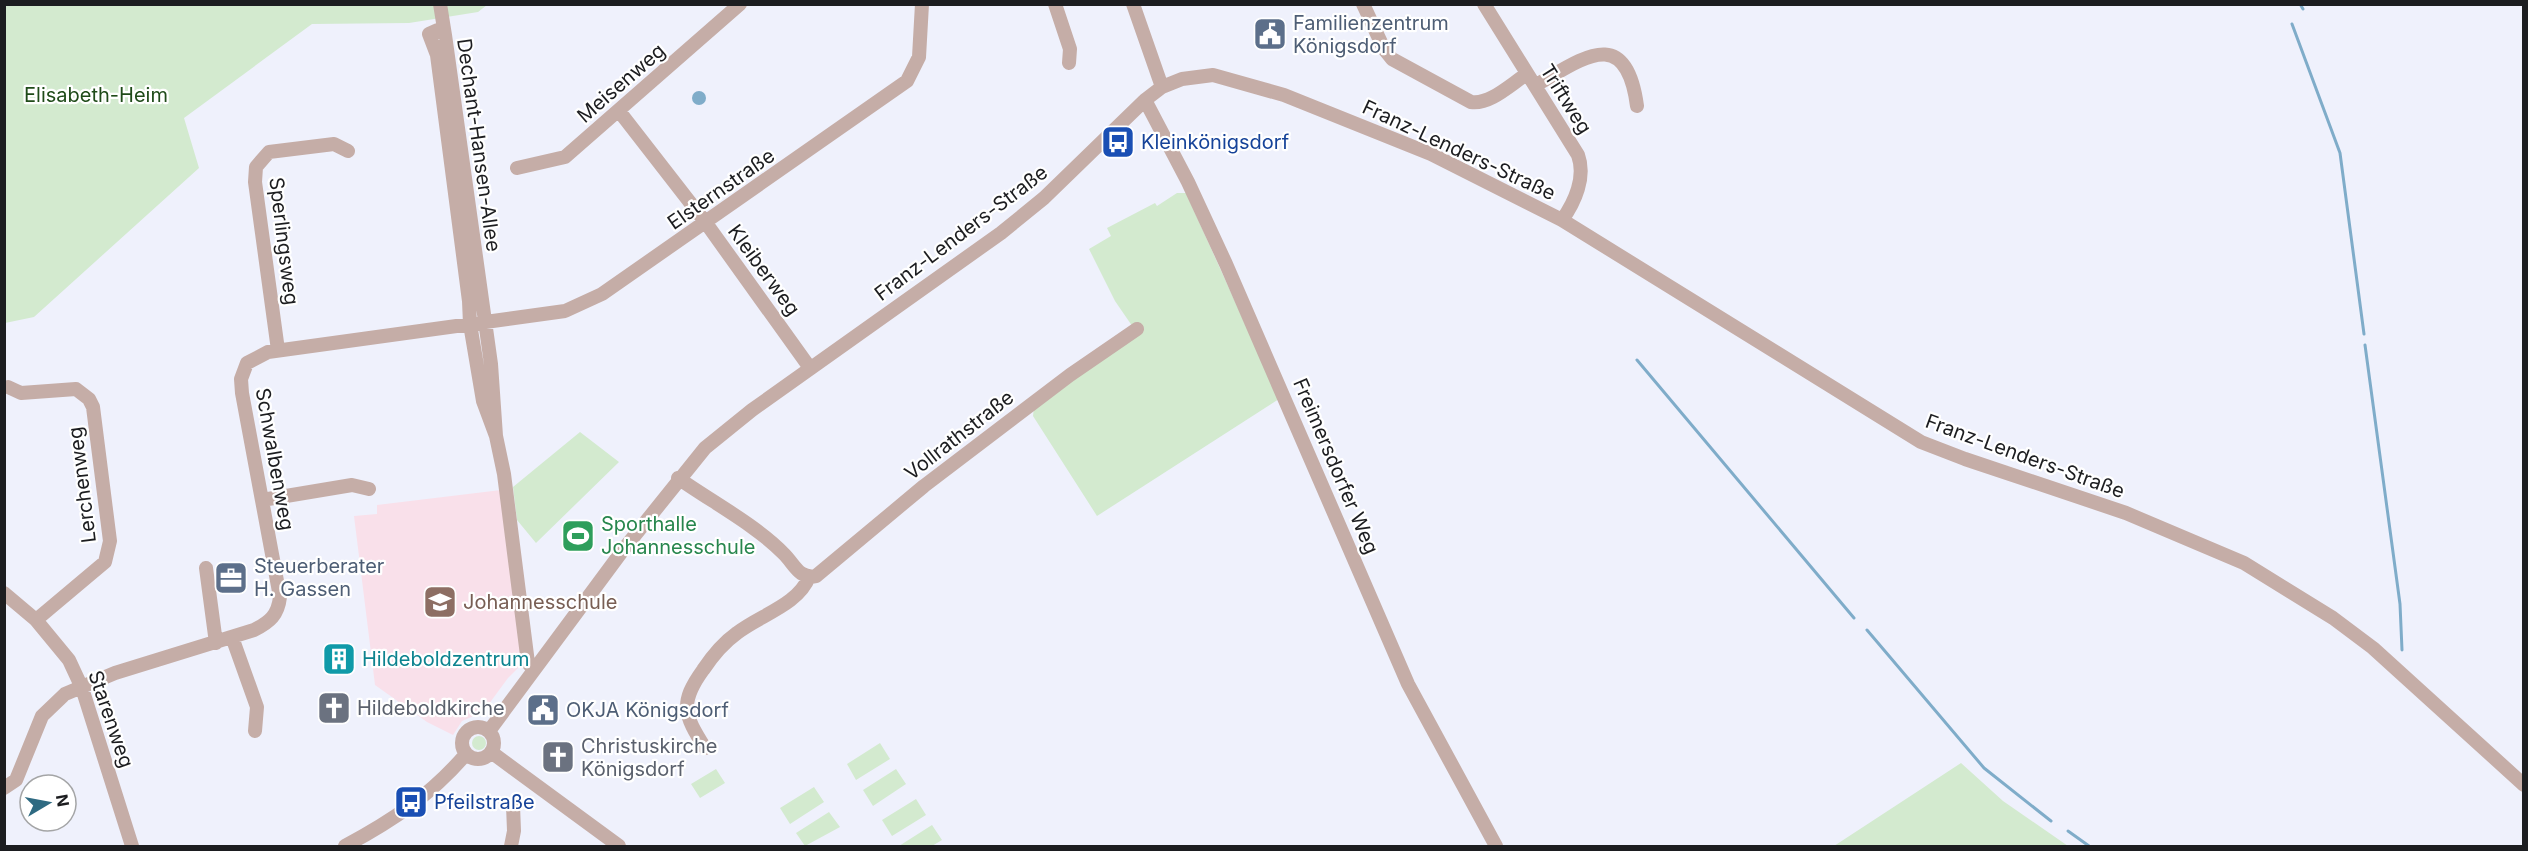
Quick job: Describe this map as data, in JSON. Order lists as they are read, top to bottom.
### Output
{
  "streets": {
    "street": [
      "Meisenweg",
      "Triftweg",
      "Dechant-Hansen-Allee",
      "Franz-Lenders-Straße",
      "Elsternstraße",
      "Sperlingsweg",
      "Kleiberweg",
      "Vollrathstraße",
      "Schwalbenweg",
      "Freimersdorfer Weg",
      "Lerchenweg",
      "Starenweg"
    ]
  },
  "crossings": [
    ["Meisenweg", "Kleiberweg"],
    ["Triftweg", "Franz-Lenders-Straße"],
    ["Dechant-Hansen-Allee", "Franz-Lenders-Straße"],
    ["Dechant-Hansen-Allee", "Elsternstraße"],
    ["Dechant-Hansen-Allee", "Schwalbenweg"],
    ["Franz-Lenders-Straße", "Kleiberweg"],
    ["Franz-Lenders-Straße", "Freimersdorfer Weg"],
    ["Elsternstraße", "Kleiberweg"],
    ["Elsternstraße", "Schwalbenweg"],
    ["Sperlingsweg", "Schwalbenweg"],
    ["Schwalbenweg", "Starenweg"],
    ["Lerchenweg", "Starenweg"]
  ],
  "parks": ["Elisabeth-Heim"],
  "places": {
    "public building": ["Familienzentrum Königsdorf", "OKJA Königsdorf"],
    "bus stop": ["Kleinkönigsdorf", "Pfeilstraße"],
    "sports": ["Sporthalle Johannesschule"],
    "office": ["Steuerberater H. Gassen"],
    "school or university": ["Johannesschule"],
    "building": ["Hildeboldzentrum"],
    "church": ["Hildeboldkirche", "Christuskirche Königsdorf"]
  },
  "north": "right"
}
